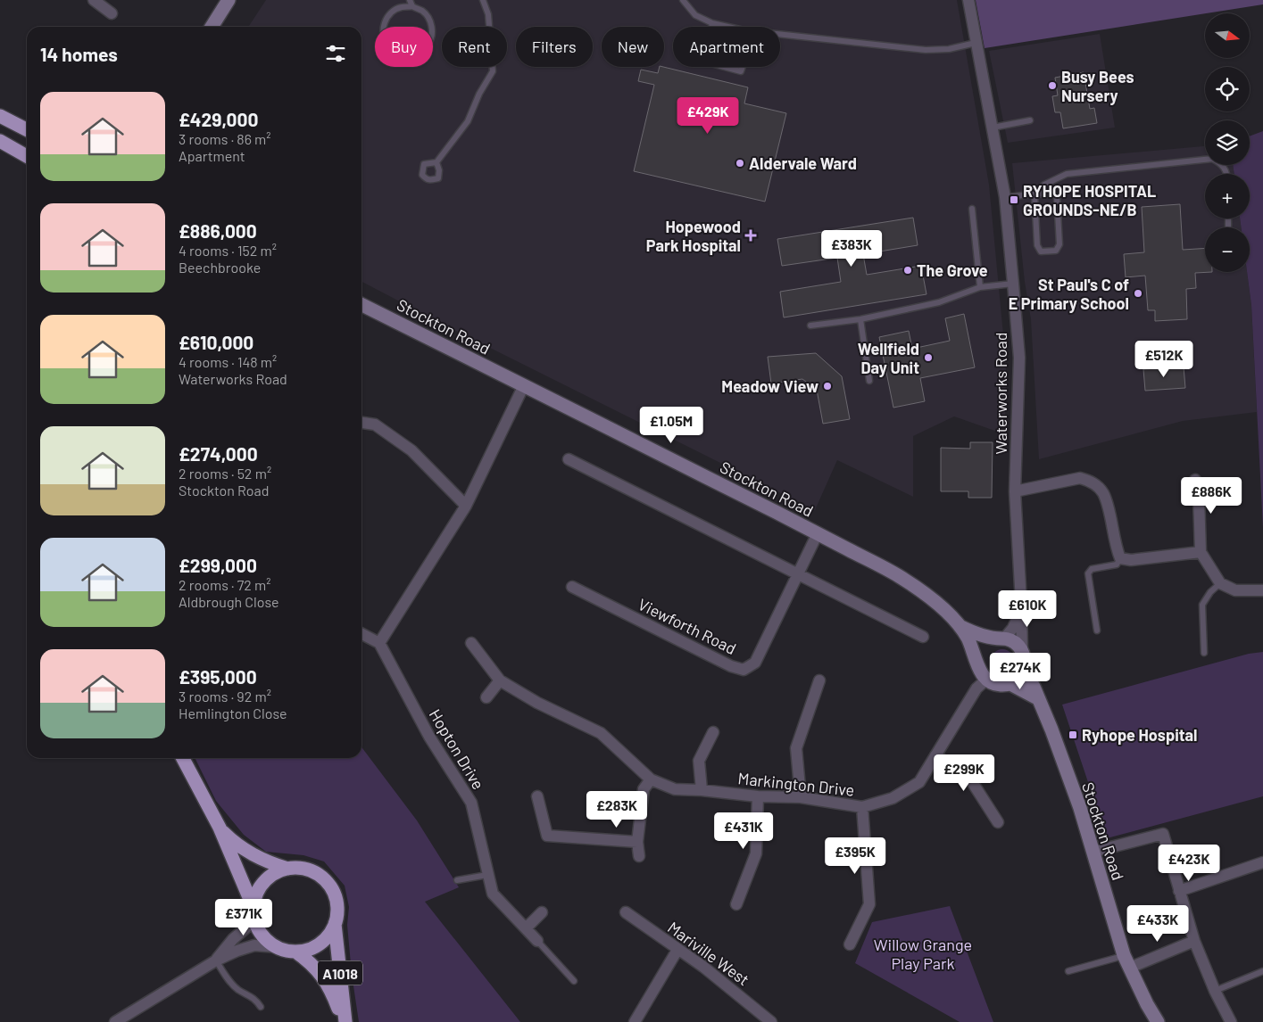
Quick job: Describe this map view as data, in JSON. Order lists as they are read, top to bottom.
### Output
{
  "streets": {
    "highway": ["A1018"],
    "main road": ["Stockton Road"],
    "street": [
      "Waterworks Road",
      "Viewforth Road",
      "Hopton Drive",
      "Markington Drive",
      "Mariville West"
    ]
  },
  "crossings": [
    ["Stockton Road", "Waterworks Road"],
    ["Stockton Road", "Viewforth Road"],
    ["Stockton Road", "Markington Drive"],
    ["Waterworks Road", "Markington Drive"]
  ],
  "parks": ["Willow Grange Play Park"],
  "places": {
    "other": [
      "Busy Bees Nursery",
      "Aldervale Ward",
      "The Grove",
      "St Paul's C of E Primary School",
      "Wellfield Day Unit",
      "Meadow View"
    ],
    "transit": ["RYHOPE HOSPITAL GROUNDS-NE/B", "Ryhope Hospital"],
    "health": ["Hopewood Park Hospital"]
  },
  "north": "right",
  "page": {
    "map_buttons": ["+", "−"],
    "chip": [
      "Buy",
      "Rent",
      "Filters",
      "New",
      "Apartment"
    ],
    "heading": "14 homes",
    "list": [
      {
        "name": "£429,000",
        "note": "3 rooms · 86 m² · Apartment"
      },
      {
        "name": "£886,000",
        "note": "4 rooms · 152 m² · Beechbrooke"
      },
      {
        "name": "£610,000",
        "note": "4 rooms · 148 m² · Waterworks Road"
      },
      {
        "name": "£274,000",
        "note": "2 rooms · 52 m² · Stockton Road"
      },
      {
        "name": "£299,000",
        "note": "2 rooms · 72 m² · Aldbrough Close"
      },
      {
        "name": "£395,000",
        "note": "3 rooms · 92 m² · Hemlington Close"
      }
    ],
    "price": [
      "£429K",
      "£383K",
      "£512K",
      "£1.05M",
      "£886K",
      "£610K",
      "£274K",
      "£299K",
      "£283K",
      "£431K",
      "£395K",
      "£423K",
      "£371K",
      "£433K"
    ]
  }
}
